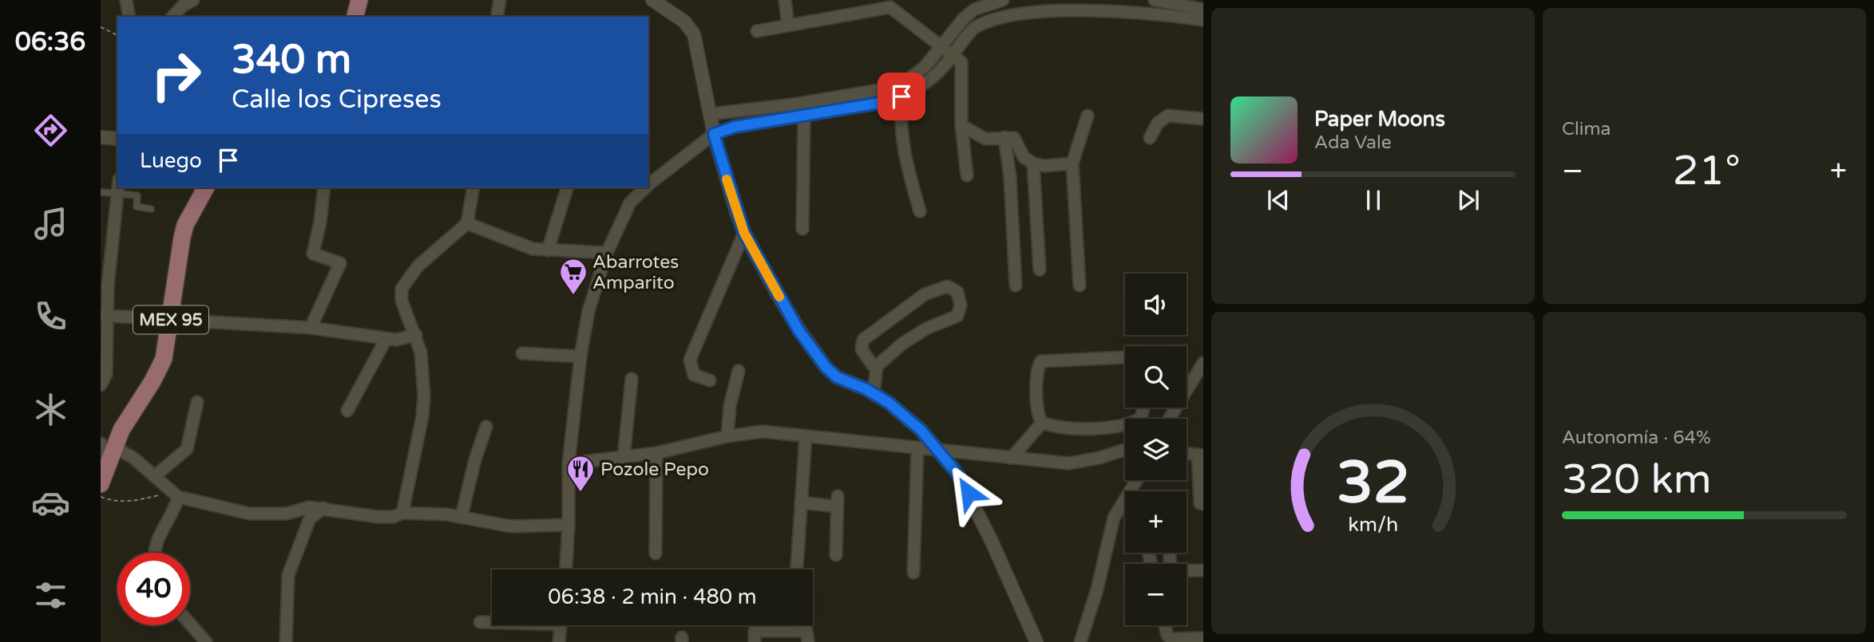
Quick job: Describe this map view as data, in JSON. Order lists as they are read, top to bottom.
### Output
{
  "streets": {
    "main road": ["MEX 95"]
  },
  "places": {
    "supermarket": ["Abarrotes Amparito"],
    "restaurant": ["Pozole Pepo"]
  },
  "page": {
    "tabs": "06:36",
    "tile": [
      "Clima",
      ["Autonomía · 64%", "320 km"]
    ],
    "turn": ["340 m", "Calle los Cipreses"],
    "song": ["Paper Moons", "Ada Vale"],
    "then": "Luego",
    "heat": ["−", "21°", "+"],
    "map_buttons": ["+", "−"],
    "limit": "40",
    "trip": "06:38 · 2 min · 480 m",
    "gauge": ["32", "km/h"]
  }
}
